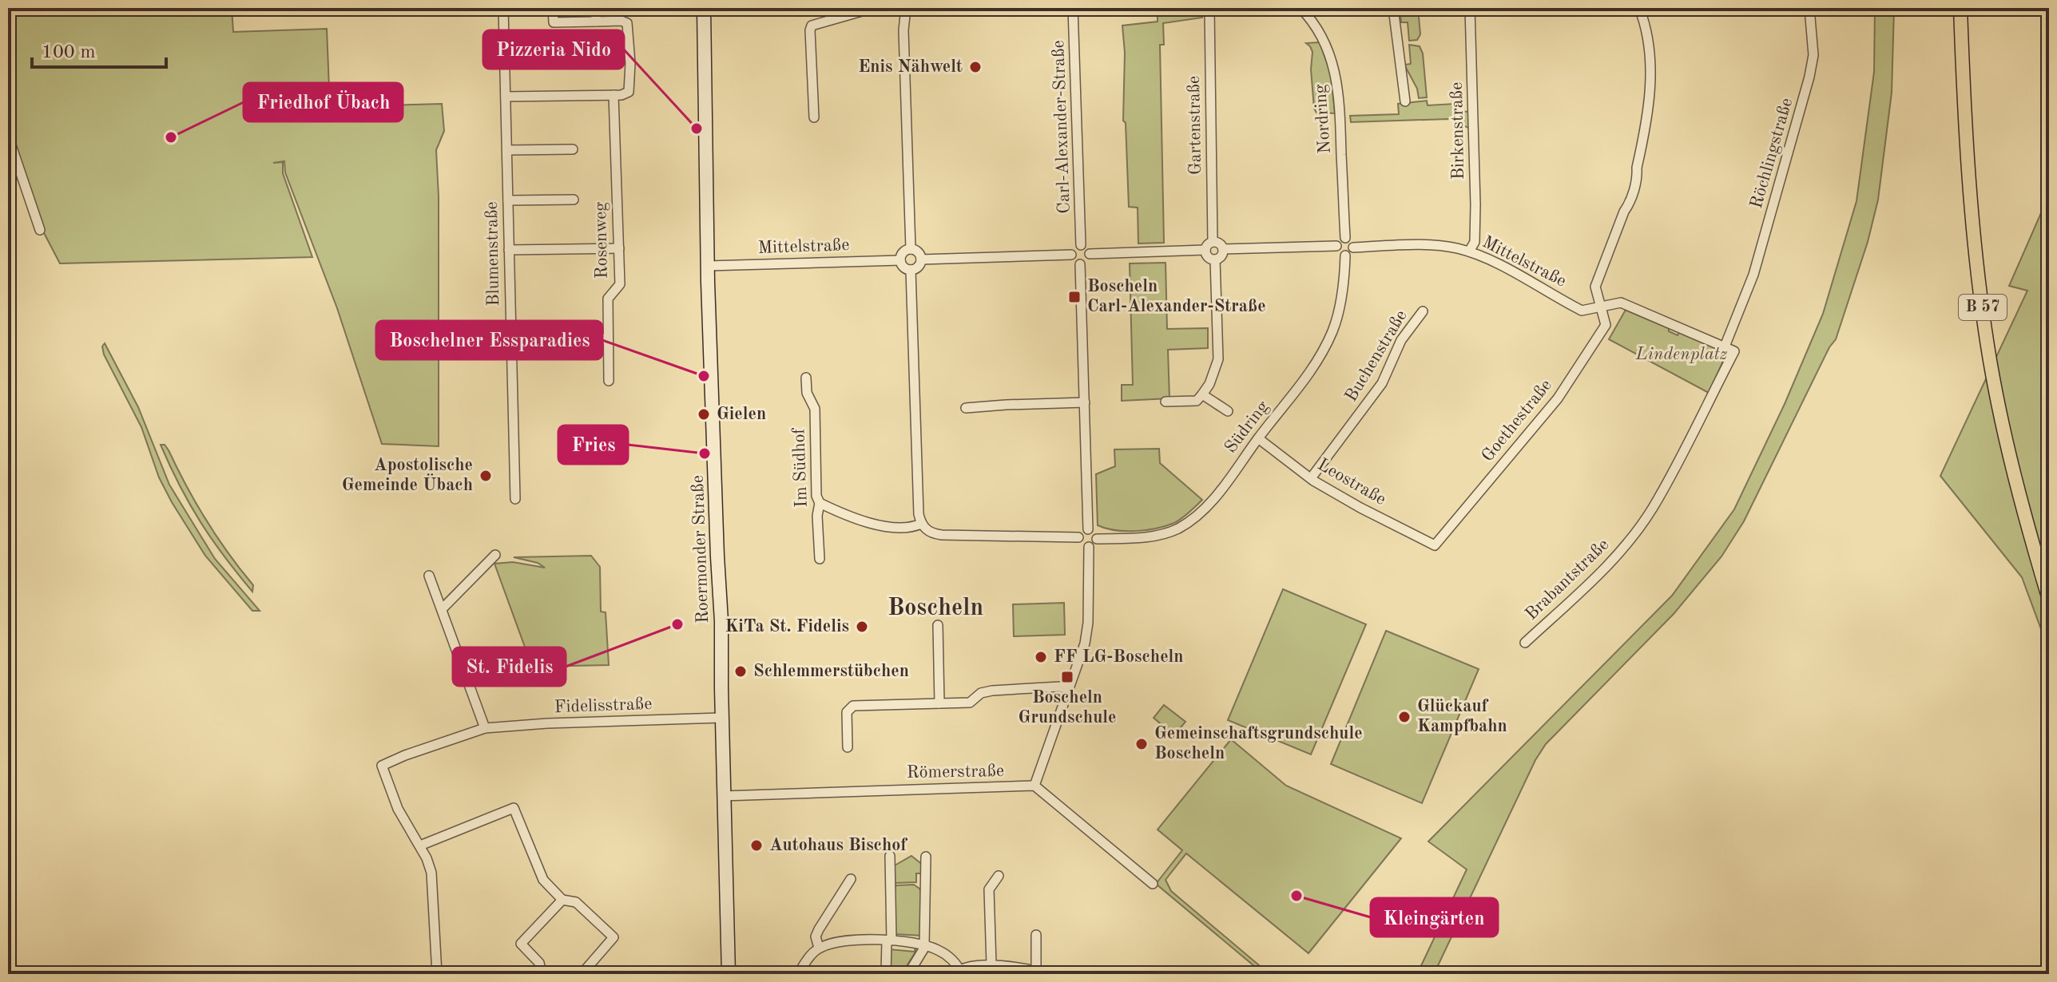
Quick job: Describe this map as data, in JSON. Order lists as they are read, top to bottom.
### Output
{
  "streets": {
    "main road": ["B 57", "Roermonder Straße"],
    "street": [
      "Nordring",
      "Gartenstraße",
      "Carl-Alexander-Straße",
      "Birkenstraße",
      "Röchlingstraße",
      "Rosenweg",
      "Mittelstraße",
      "Blumenstraße",
      "Buchenstraße",
      "Goethestraße",
      "Südring",
      "Im Südhof",
      "Leostraße",
      "Brabantstraße",
      "Fidelisstraße",
      "Römerstraße"
    ]
  },
  "crossings": [
    ["Nordring", "Mittelstraße"],
    ["Nordring", "Südring"],
    ["Birkenstraße", "Mittelstraße"],
    ["Röchlingstraße", "Brabantstraße"],
    ["Mittelstraße", "Goethestraße"],
    ["Mittelstraße", "Südring"],
    ["Mittelstraße", "Roermonder Straße"],
    ["Buchenstraße", "Leostraße"],
    ["Goethestraße", "Leostraße"],
    ["Südring", "Leostraße"],
    ["Roermonder Straße", "Fidelisstraße"],
    ["Roermonder Straße", "Römerstraße"]
  ],
  "districts": ["Boscheln"],
  "parks": ["Lindenplatz"],
  "places": {
    "other": [
      "Enis Nähwelt",
      "Pizzeria Nido",
      "Friedhof Übach",
      "Boschelner Essparadies",
      "Gielen",
      "Fries",
      "Apostolische Gemeinde Übach",
      "St. Fidelis",
      "KiTa St. Fidelis",
      "FF LG-Boscheln",
      "Schlemmerstübchen",
      "Glückauf Kampfbahn",
      "Gemeinschaftsgrundschule Boscheln",
      "Autohaus Bischof",
      "Kleingärten"
    ],
    "transit": ["Boscheln Carl-Alexander-Straße", "Boscheln Grundschule"]
  },
  "scale_bar": "100 m"
}
